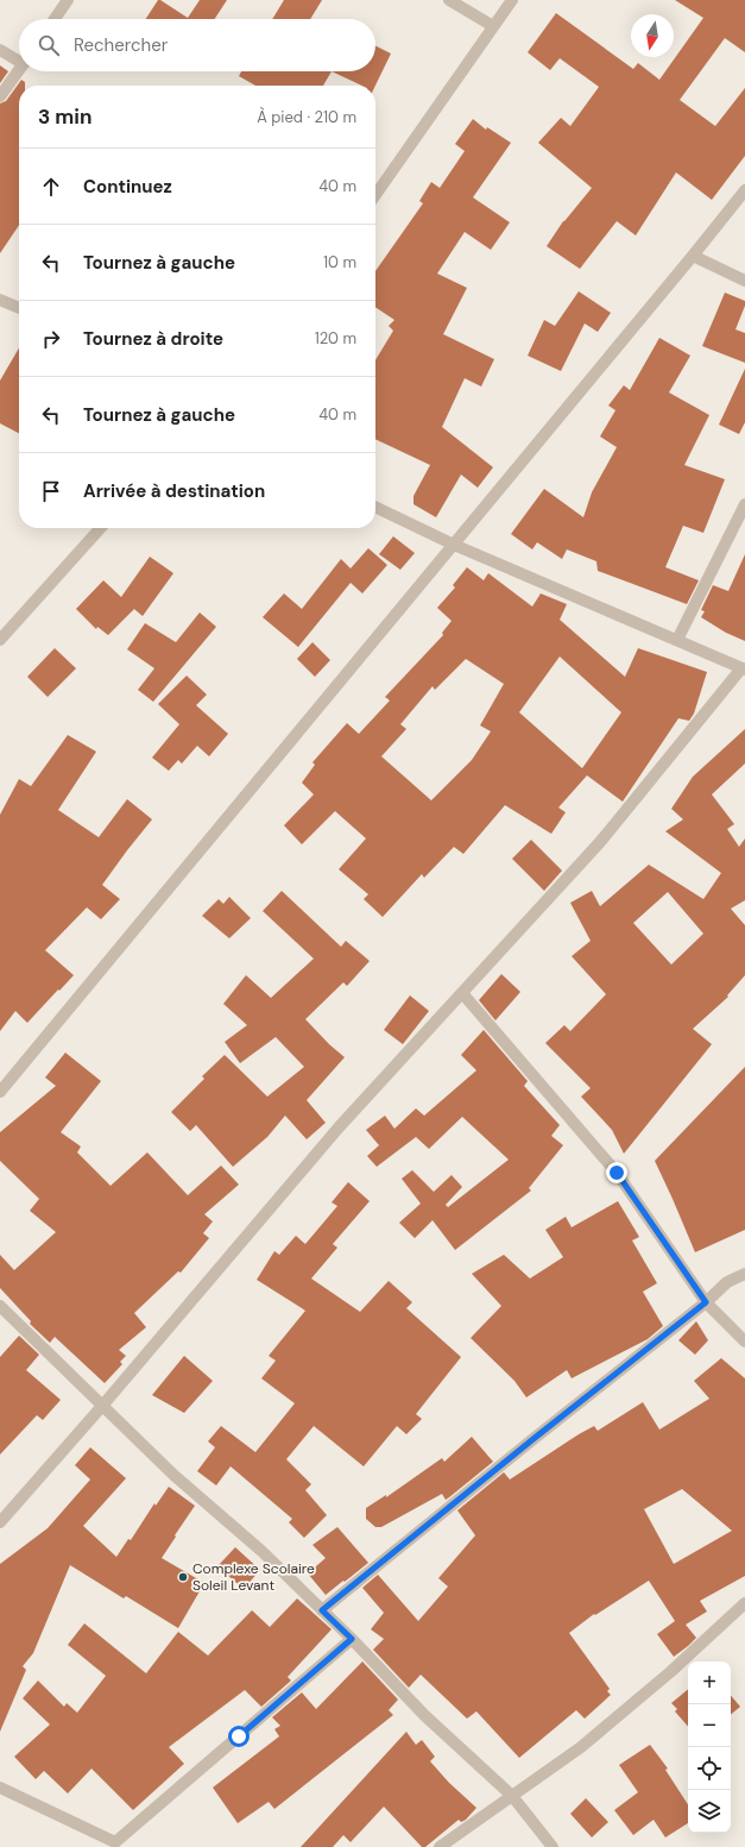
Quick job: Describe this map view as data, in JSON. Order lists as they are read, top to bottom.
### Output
{
  "places": ["Complexe Scolaire Soleil Levant"],
  "north": "bottom",
  "page": {
    "search": "Rechercher",
    "heading": ["3 min", "À pied · 210 m"],
    "list": [
      ["Continuez", "40 m"],
      ["Tournez à gauche", "10 m"],
      ["Tournez à droite", "120 m"],
      ["Tournez à gauche", "40 m"],
      "Arrivée à destination"
    ],
    "map_buttons": ["+", "−"]
  }
}
